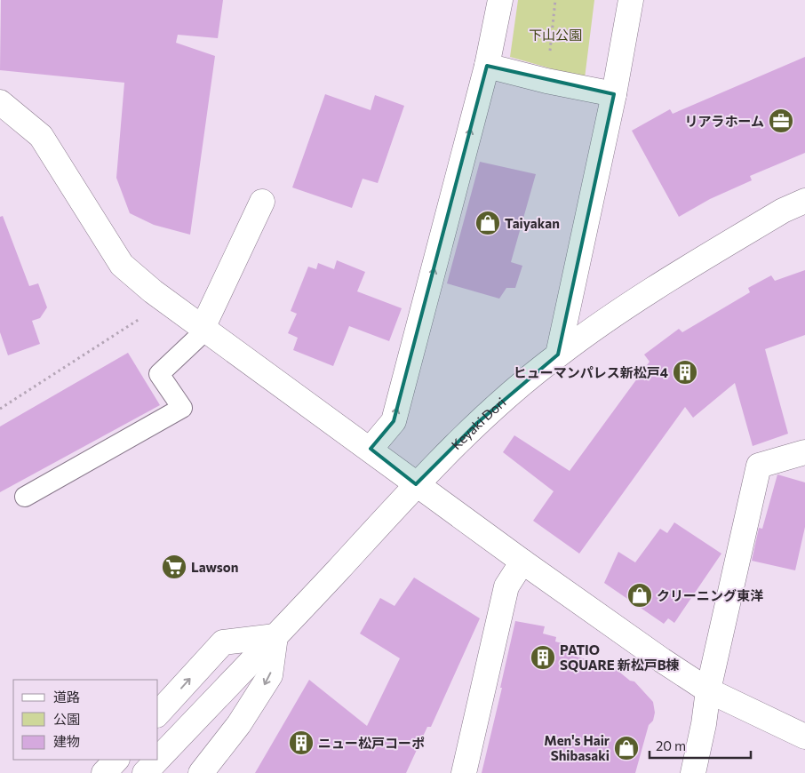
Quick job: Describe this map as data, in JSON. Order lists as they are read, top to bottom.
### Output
{
  "streets": {
    "street": ["Keyaki Dori"]
  },
  "parks": ["下山公園"],
  "places": {
    "office": ["リアラホーム"],
    "shop": ["Taiyakan", "クリーニング東洋", "Men's Hair Shibasaki"],
    "building": ["ヒューマンパレス新松戸4", "PATIO SQUARE 新松戸B棟", "ニュー松戸コーポ"],
    "supermarket": ["Lawson"]
  },
  "legend": ["道路", "公園", "建物"],
  "scale_bar": "20 m"
}
